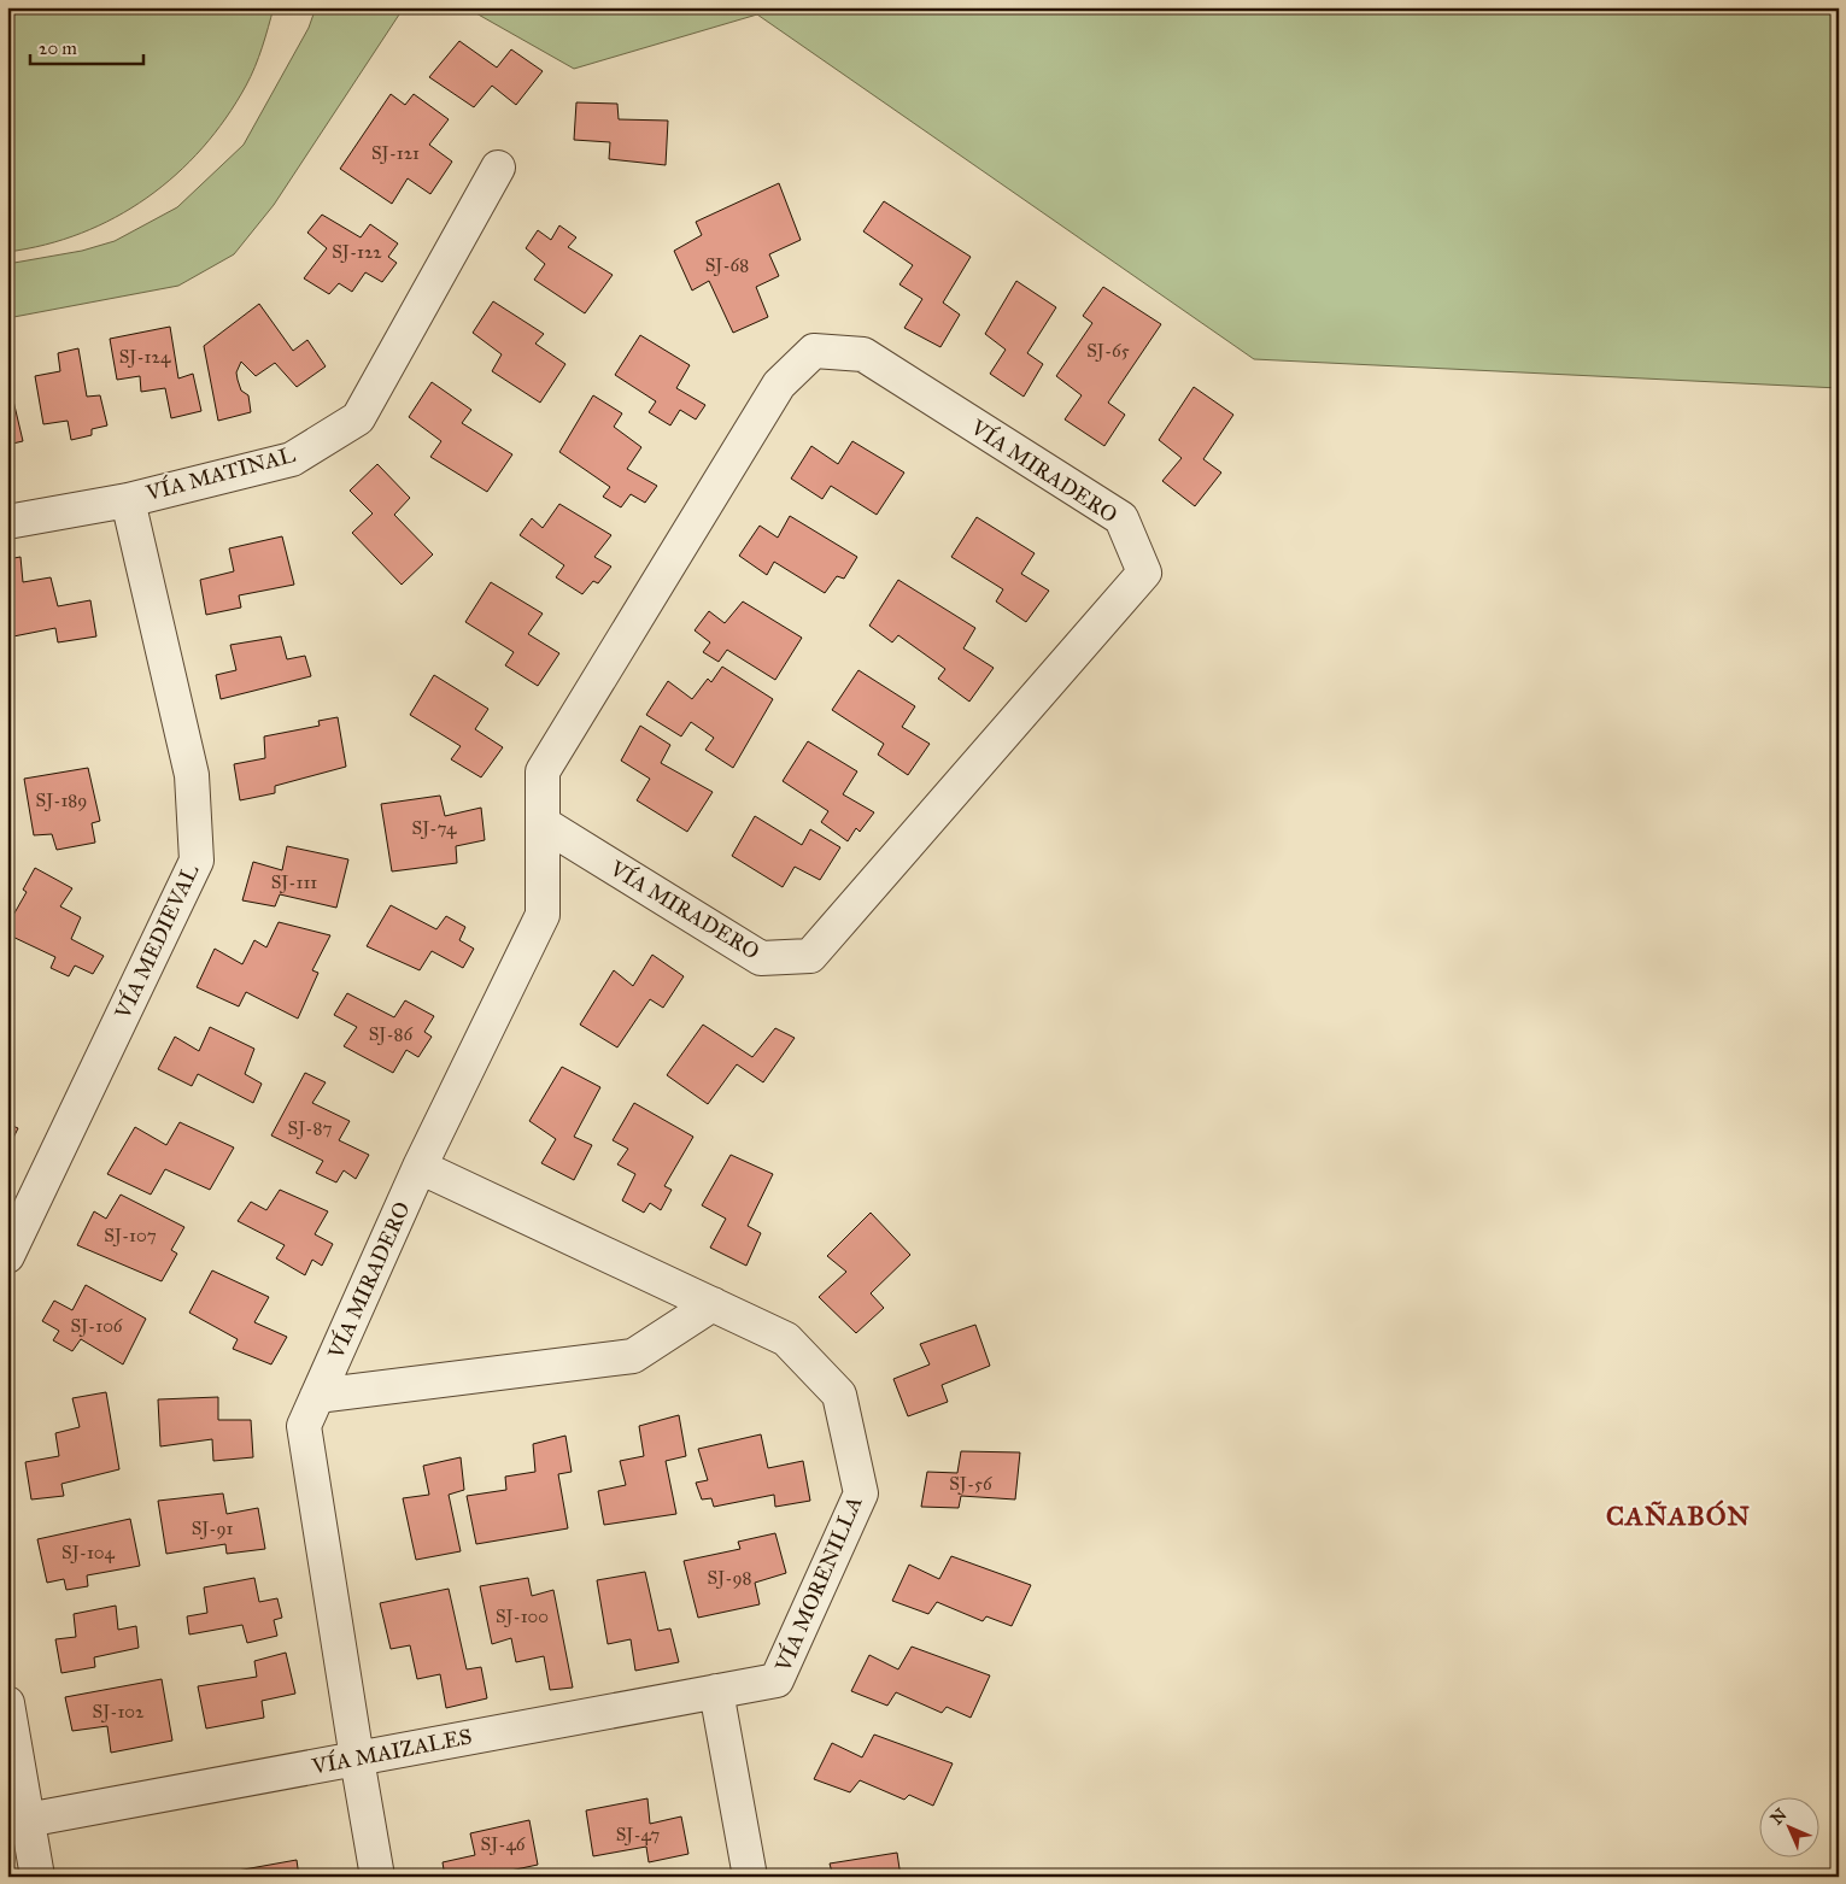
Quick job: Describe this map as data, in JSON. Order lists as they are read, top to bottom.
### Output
{
  "streets": {
    "street": [
      "VÍA MIRADERO",
      "VÍA MATINAL",
      "VÍA MEDIEVAL",
      "VÍA MORENILLA",
      "VÍA MAIZALES"
    ]
  },
  "crossings": [
    ["VÍA MIRADERO", "VÍA MORENILLA"],
    ["VÍA MIRADERO", "VÍA MAIZALES"],
    ["VÍA MATINAL", "VÍA MEDIEVAL"],
    ["VÍA MORENILLA", "VÍA MAIZALES"]
  ],
  "districts": ["CAÑABÓN"],
  "house_numbers": [
    "SJ-121",
    "SJ-122",
    "SJ-68",
    "SJ-65",
    "SJ-124",
    "SJ-189",
    "SJ-74",
    "SJ-111",
    "SJ-86",
    "SJ-87",
    "SJ-107",
    "SJ-106",
    "SJ-56",
    "SJ-91",
    "SJ-104",
    "SJ-98",
    "SJ-100",
    "SJ-102",
    "SJ-47",
    "SJ-46"
  ],
  "scale_bar": "20 m",
  "north": "top left"
}
